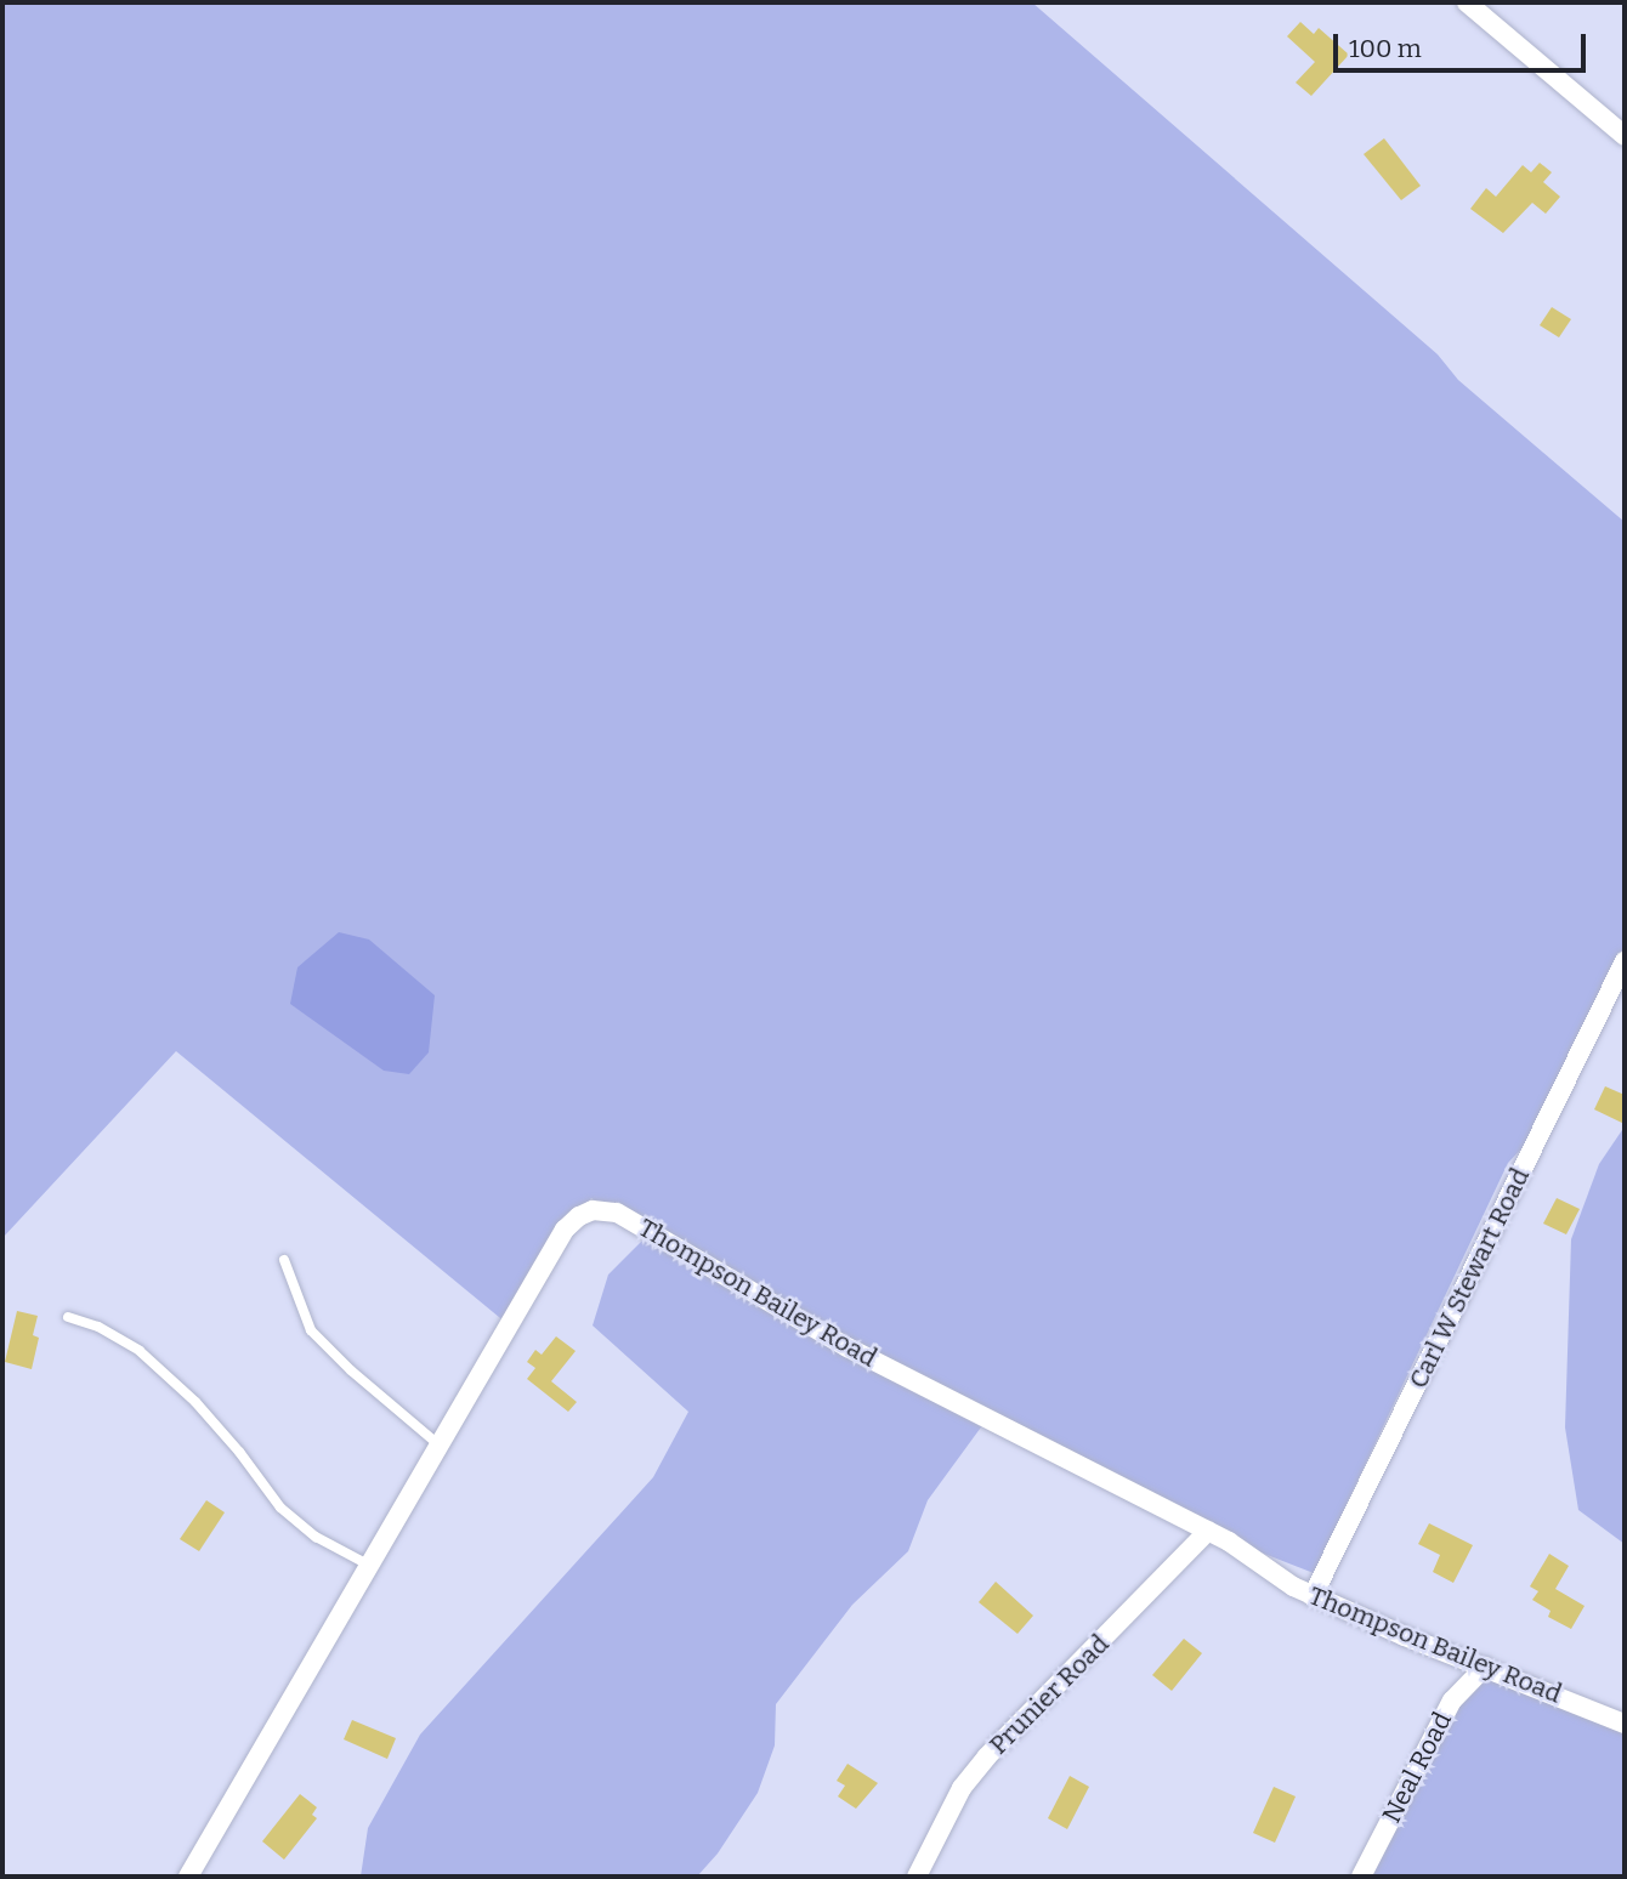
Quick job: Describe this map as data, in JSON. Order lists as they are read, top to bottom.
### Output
{
  "streets": {
    "street": [
      "Carl W Stewart Road",
      "Thompson Bailey Road",
      "Prunier Road",
      "Neal Road"
    ]
  },
  "crossings": [
    ["Carl W Stewart Road", "Thompson Bailey Road"],
    ["Thompson Bailey Road", "Prunier Road"],
    ["Thompson Bailey Road", "Neal Road"]
  ],
  "scale_bar": "100 m"
}
